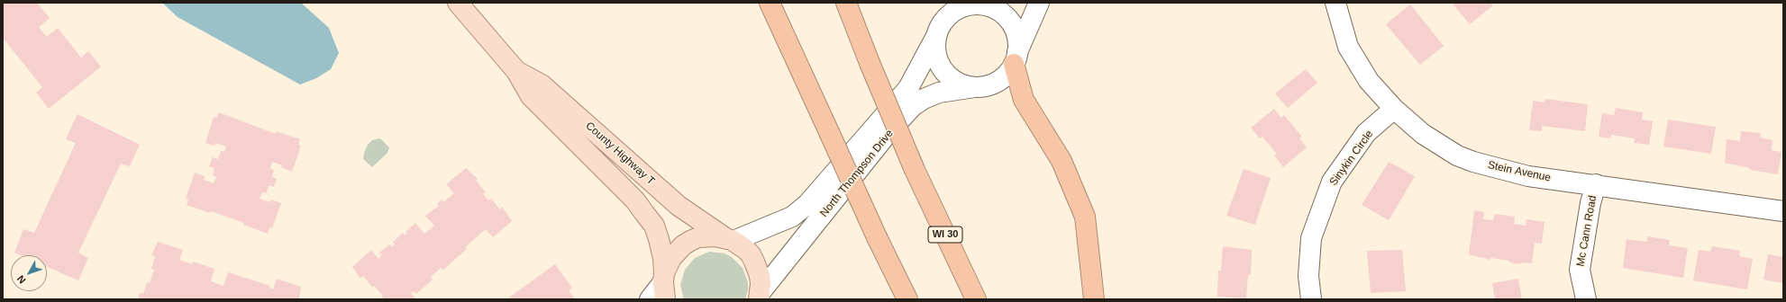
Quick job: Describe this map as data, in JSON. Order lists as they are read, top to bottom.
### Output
{
  "streets": {
    "highway": ["WI 30"],
    "main road": ["County Highway T"],
    "street": [
      "Sinykin Circle",
      "Stein Avenue",
      "North Thompson Drive",
      "Mc Cann Road"
    ]
  },
  "crossings": [
    ["County Highway T", "North Thompson Drive"],
    ["Sinykin Circle", "Stein Avenue"],
    ["Stein Avenue", "Mc Cann Road"]
  ],
  "north": "bottom left"
}
